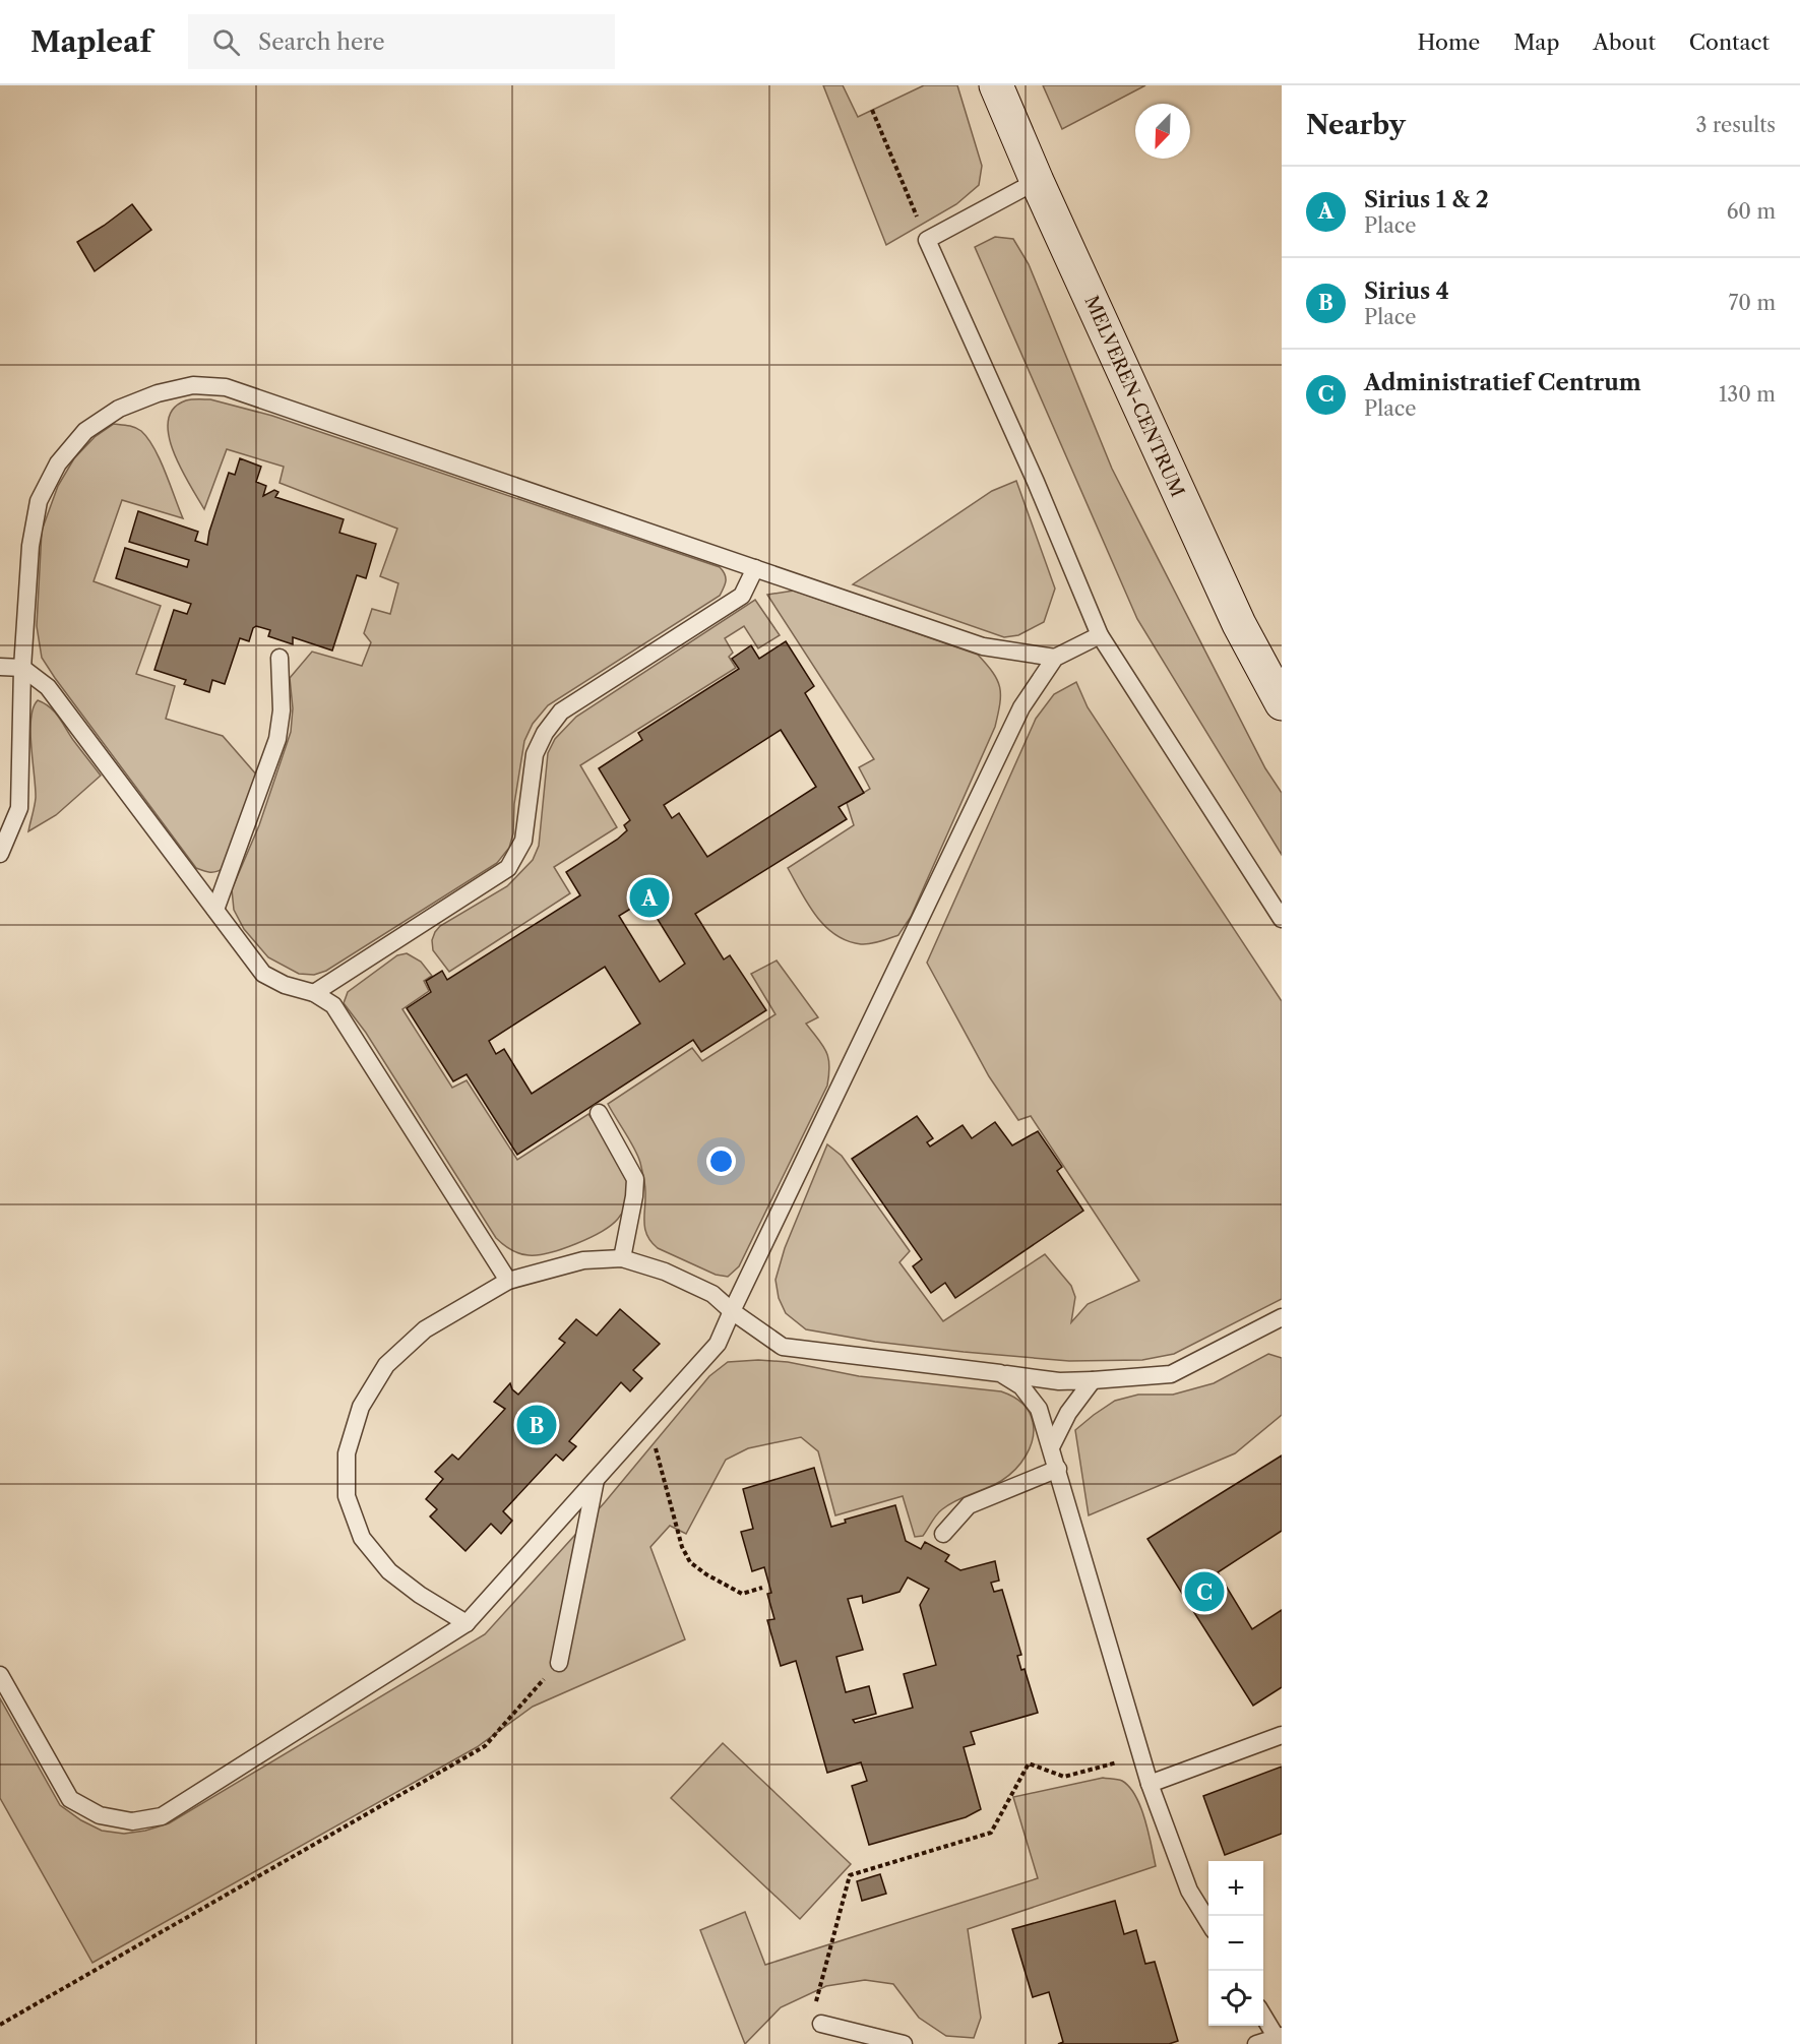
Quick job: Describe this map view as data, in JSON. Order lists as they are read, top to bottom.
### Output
{
  "streets": {
    "main road": ["MELVEREN-CENTRUM"]
  },
  "north": "bottom left",
  "page": {
    "header": "Mapleaf",
    "search": "Search here",
    "nav": [
      "Home",
      "Map",
      "About",
      "Contact"
    ],
    "heading": ["Nearby", "3 results"],
    "list": [
      {
        "mark": "A",
        "name": "Sirius 1 & 2",
        "note": "Place",
        "value": "60 m"
      },
      {
        "mark": "B",
        "name": "Sirius 4",
        "note": "Place",
        "value": "70 m"
      },
      {
        "mark": "C",
        "name": "Administratief Centrum",
        "note": "Place",
        "value": "130 m"
      }
    ],
    "pins": ["A", "B", "C"],
    "map_buttons": ["+", "−"]
  }
}
